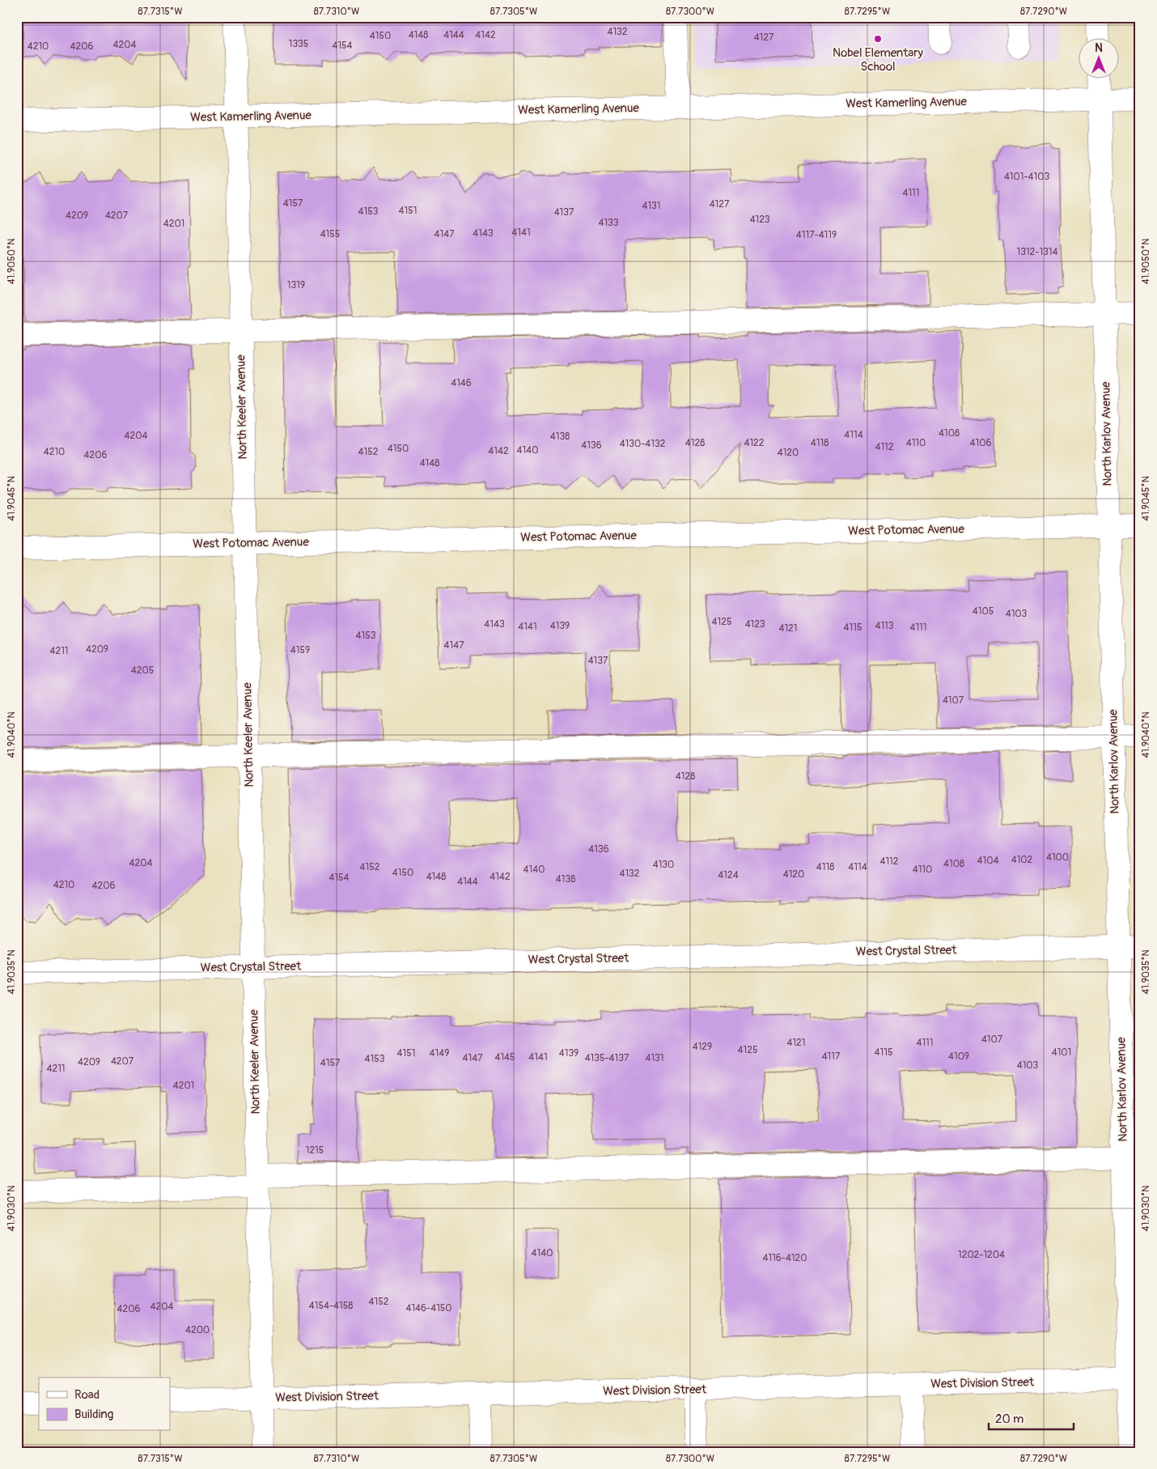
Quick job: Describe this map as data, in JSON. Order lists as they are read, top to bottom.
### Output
{
  "streets": {
    "street": [
      "West Kamerling Avenue",
      "North Keeler Avenue",
      "North Karlov Avenue",
      "West Potomac Avenue",
      "West Crystal Street",
      "West Division Street"
    ]
  },
  "crossings": [
    ["West Kamerling Avenue", "North Keeler Avenue"],
    ["West Kamerling Avenue", "North Karlov Avenue"],
    ["North Keeler Avenue", "West Potomac Avenue"],
    ["North Keeler Avenue", "West Crystal Street"],
    ["North Keeler Avenue", "West Division Street"],
    ["North Karlov Avenue", "West Potomac Avenue"],
    ["North Karlov Avenue", "West Crystal Street"],
    ["North Karlov Avenue", "West Division Street"]
  ],
  "places": ["Nobel Elementary School"],
  "house_numbers": [
    "4132",
    "4148",
    "4144",
    "4142",
    "4150",
    "4127",
    "1335",
    "4204",
    "4154",
    "4210",
    "4206",
    "4101-4103",
    "4111",
    "4157",
    "4127",
    "4131",
    "4151",
    "4153",
    "4137",
    "4209",
    "4207",
    "4123",
    "4133",
    "4201",
    "4141",
    "4143",
    "4155",
    "4147",
    "4117-4119",
    "1312-1314",
    "1319",
    "4146",
    "4108",
    "4114",
    "4204",
    "4138",
    "4128",
    "4122",
    "4118",
    "4110",
    "4106",
    "4130-4132",
    "4136",
    "4112",
    "4150",
    "4140",
    "4142",
    "4210",
    "4152",
    "4120",
    "4206",
    "4148",
    "4105",
    "4103",
    "4125",
    "4143",
    "4123",
    "4139",
    "4113",
    "4141",
    "4115",
    "4111",
    "4121",
    "4153",
    "4147",
    "4209",
    "4159",
    "4211",
    "4137",
    "4205",
    "4107",
    "4128",
    "4136",
    "4100",
    "4102",
    "4104",
    "4112",
    "4204",
    "4108",
    "4130",
    "4152",
    "4118",
    "4114",
    "4140",
    "4110",
    "4150",
    "4132",
    "4120",
    "4124",
    "4148",
    "4142",
    "4154",
    "4138",
    "4144",
    "4210",
    "4206",
    "4107",
    "4121",
    "4111",
    "4129",
    "4125",
    "4115",
    "4101",
    "4151",
    "4149",
    "4139",
    "4117",
    "4109",
    "4145",
    "4141",
    "4147",
    "4135-4137",
    "4131",
    "4153",
    "4207",
    "4209",
    "4157",
    "4103",
    "4211",
    "4201",
    "1215",
    "4140",
    "1202-1204",
    "4116-4120",
    "4152",
    "4154-4158",
    "4204",
    "4146-4150",
    "4206",
    "4200"
  ],
  "legend": ["Road", "Building"],
  "scale_bar": "20 m",
  "north": "top",
  "coordinates": [
    "87.7315°W",
    "87.7310°W",
    "87.7305°W",
    "87.7300°W",
    "87.7295°W",
    "87.7290°W",
    "41.9050°N",
    "41.9045°N",
    "41.9040°N",
    "41.9035°N",
    "41.9030°N"
  ]
}
